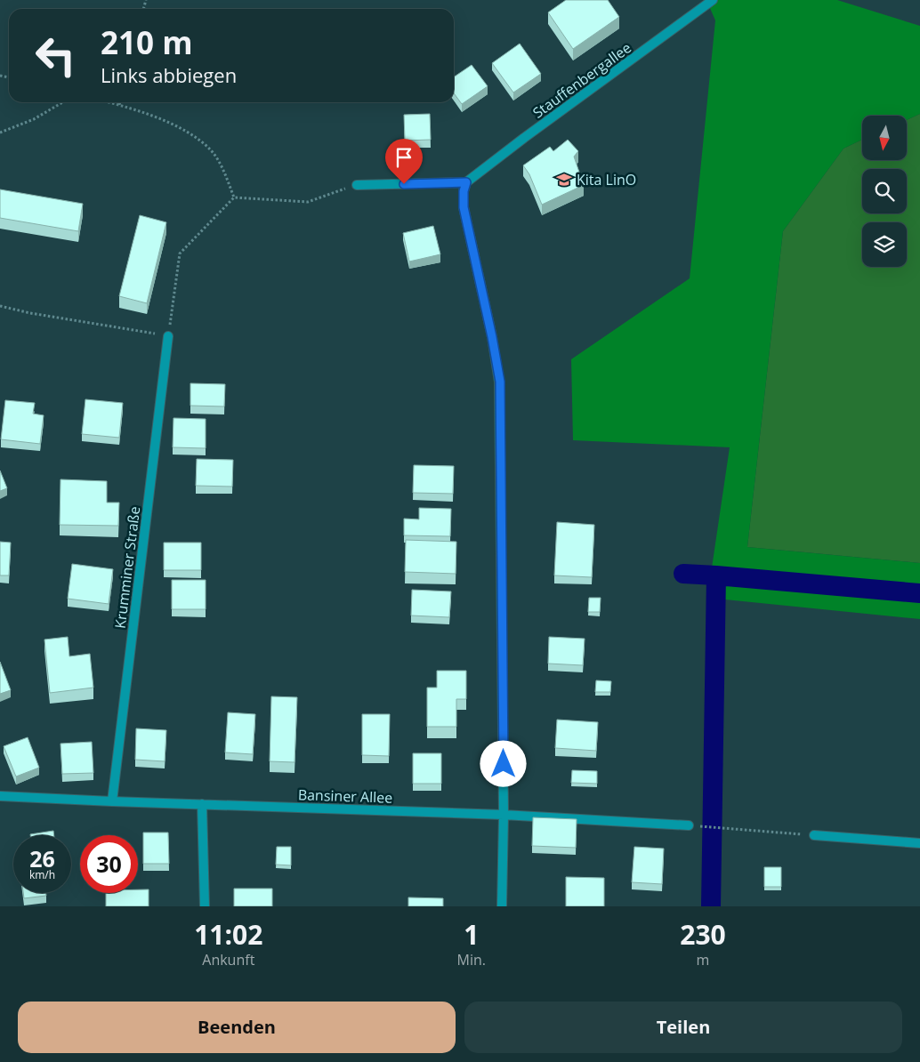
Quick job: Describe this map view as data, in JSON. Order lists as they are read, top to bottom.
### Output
{
  "streets": {
    "street": ["Stauffenbergallee", "Krumminer Straße", "Bansiner Allee"]
  },
  "crossings": [
    ["Krumminer Straße", "Bansiner Allee"]
  ],
  "places": {
    "school or university": ["Kita LinO"]
  },
  "north": "bottom",
  "page": {
    "turn": ["210 m", "Links abbiegen"],
    "speed": "26 km/h",
    "limit": "30",
    "eta": [
      "11:02",
      "Ankunft",
      "1",
      "Min.",
      "230",
      "m"
    ],
    "buttons": ["Beenden", "Teilen"]
  }
}
